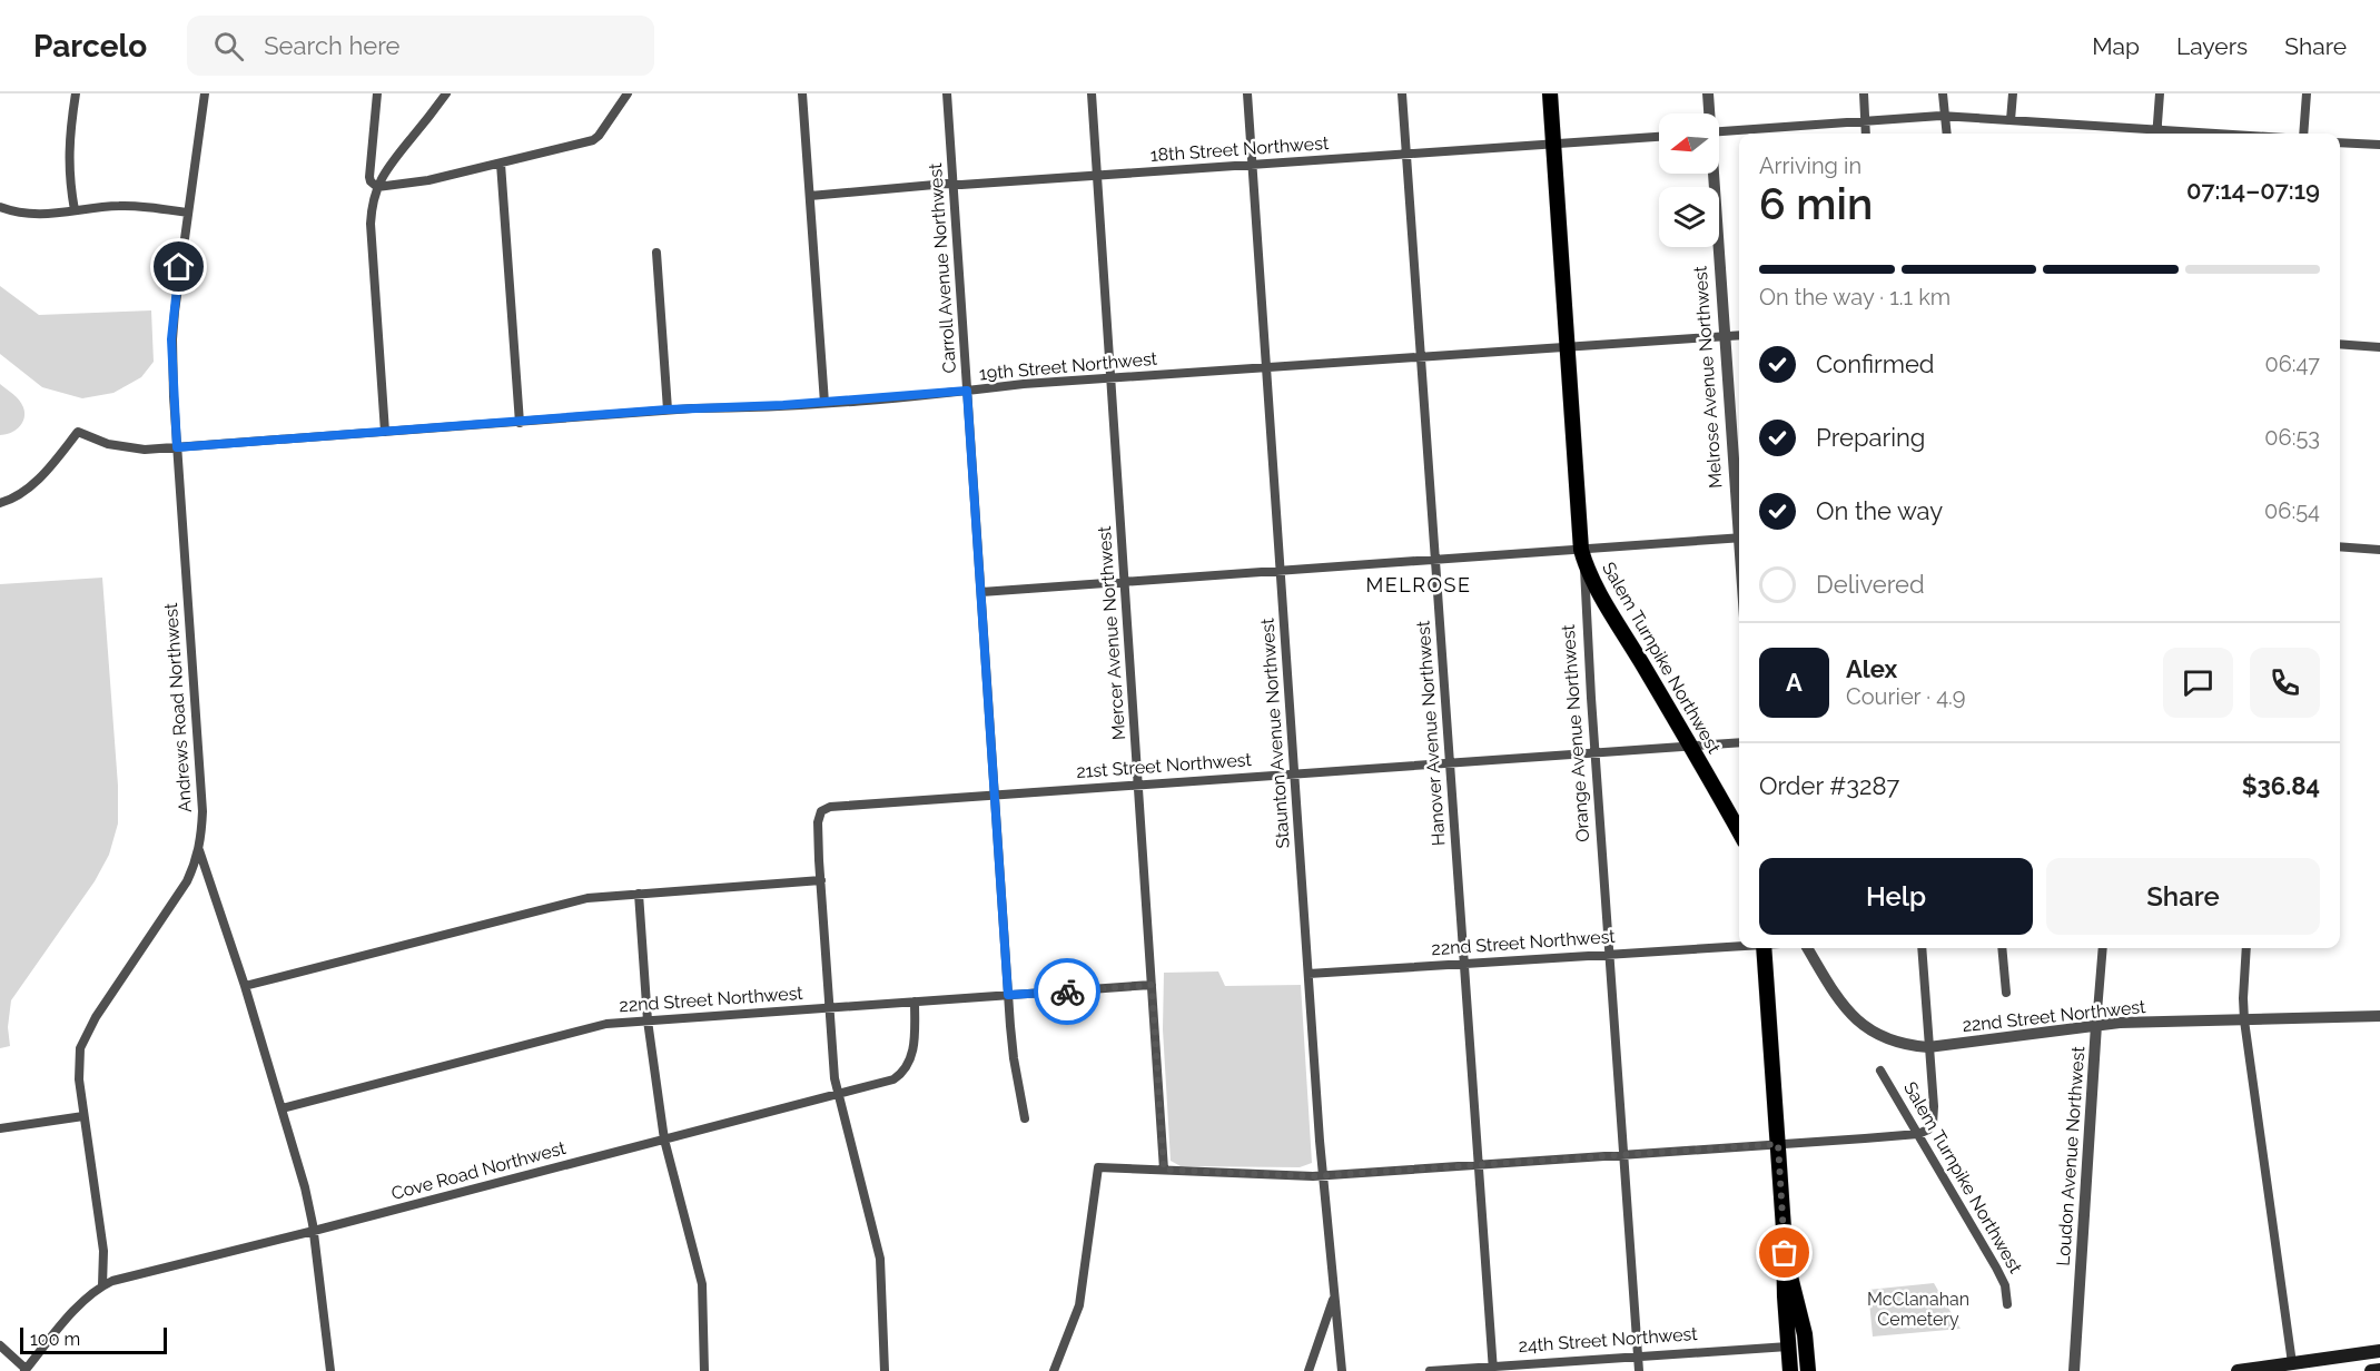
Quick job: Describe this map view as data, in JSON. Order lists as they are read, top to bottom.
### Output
{
  "streets": {
    "main road": ["Salem Turnpike Northwest", "Orange Avenue Northwest"],
    "street": [
      "18th Street Northwest",
      "Carroll Avenue Northwest",
      "19th Street Northwest",
      "Melrose Avenue Northwest",
      "Mercer Avenue Northwest",
      "Andrews Road Northwest",
      "Staunton Avenue Northwest",
      "Hanover Avenue Northwest",
      "21st Street Northwest",
      "22nd Street Northwest",
      "Loudon Avenue Northwest",
      "Cove Road Northwest",
      "24th Street Northwest"
    ]
  },
  "crossings": [
    ["18th Street Northwest", "Carroll Avenue Northwest"],
    ["18th Street Northwest", "Mercer Avenue Northwest"],
    ["18th Street Northwest", "Staunton Avenue Northwest"],
    ["18th Street Northwest", "Hanover Avenue Northwest"],
    ["18th Street Northwest", "Orange Avenue Northwest"],
    ["Carroll Avenue Northwest", "19th Street Northwest"],
    ["Carroll Avenue Northwest", "21st Street Northwest"],
    ["Carroll Avenue Northwest", "22nd Street Northwest"],
    ["19th Street Northwest", "Melrose Avenue Northwest"],
    ["19th Street Northwest", "Mercer Avenue Northwest"],
    ["19th Street Northwest", "Andrews Road Northwest"],
    ["19th Street Northwest", "Staunton Avenue Northwest"],
    ["19th Street Northwest", "Hanover Avenue Northwest"],
    ["19th Street Northwest", "Orange Avenue Northwest"],
    ["Mercer Avenue Northwest", "21st Street Northwest"],
    ["Mercer Avenue Northwest", "22nd Street Northwest"],
    ["Salem Turnpike Northwest", "Orange Avenue Northwest"],
    ["Salem Turnpike Northwest", "21st Street Northwest"],
    ["Andrews Road Northwest", "Cove Road Northwest"],
    ["Staunton Avenue Northwest", "21st Street Northwest"],
    ["Staunton Avenue Northwest", "22nd Street Northwest"],
    ["Hanover Avenue Northwest", "21st Street Northwest"],
    ["Hanover Avenue Northwest", "22nd Street Northwest"],
    ["Hanover Avenue Northwest", "24th Street Northwest"],
    ["Orange Avenue Northwest", "21st Street Northwest"],
    ["Orange Avenue Northwest", "22nd Street Northwest"],
    ["Orange Avenue Northwest", "24th Street Northwest"],
    ["22nd Street Northwest", "Loudon Avenue Northwest"],
    ["22nd Street Northwest", "Cove Road Northwest"]
  ],
  "districts": ["MELROSE"],
  "parks": ["McClanahan Cemetery"],
  "scale_bar": "100 m",
  "north": "left",
  "page": {
    "header": "Parcelo",
    "search": "Search here",
    "nav": ["Map", "Layers", "Share"],
    "heading": ["6 min", "Arriving in", "07:14–07:19"],
    "panel": [
      "Alex",
      "Courier · 4.9",
      "Order #3287",
      "$36.84"
    ],
    "bar": "On the way · 1.1 km",
    "list": [
      ["Confirmed", "06:47"],
      ["Preparing", "06:53"],
      ["On the way", "06:54"],
      "Delivered"
    ],
    "round": "A",
    "buttons": ["Help", "Share"],
    "scale": "100 m"
  }
}
